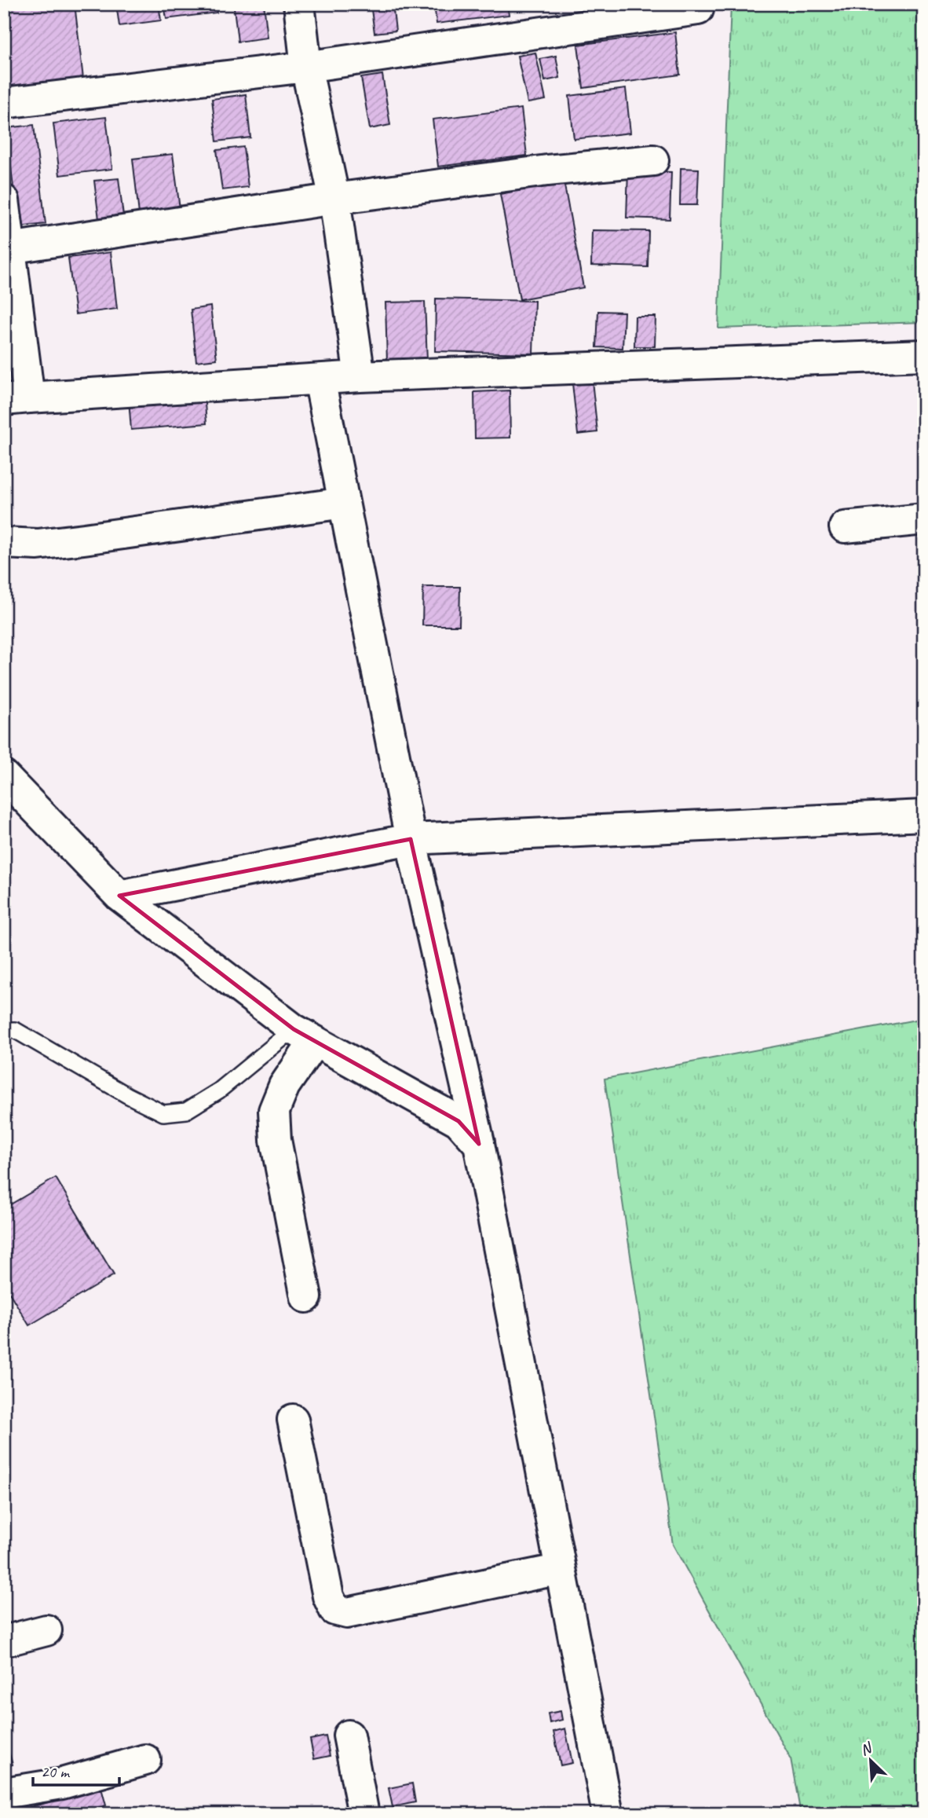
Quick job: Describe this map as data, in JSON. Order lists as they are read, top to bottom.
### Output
{
  "scale_bar": "20 m",
  "north": "top left"
}
